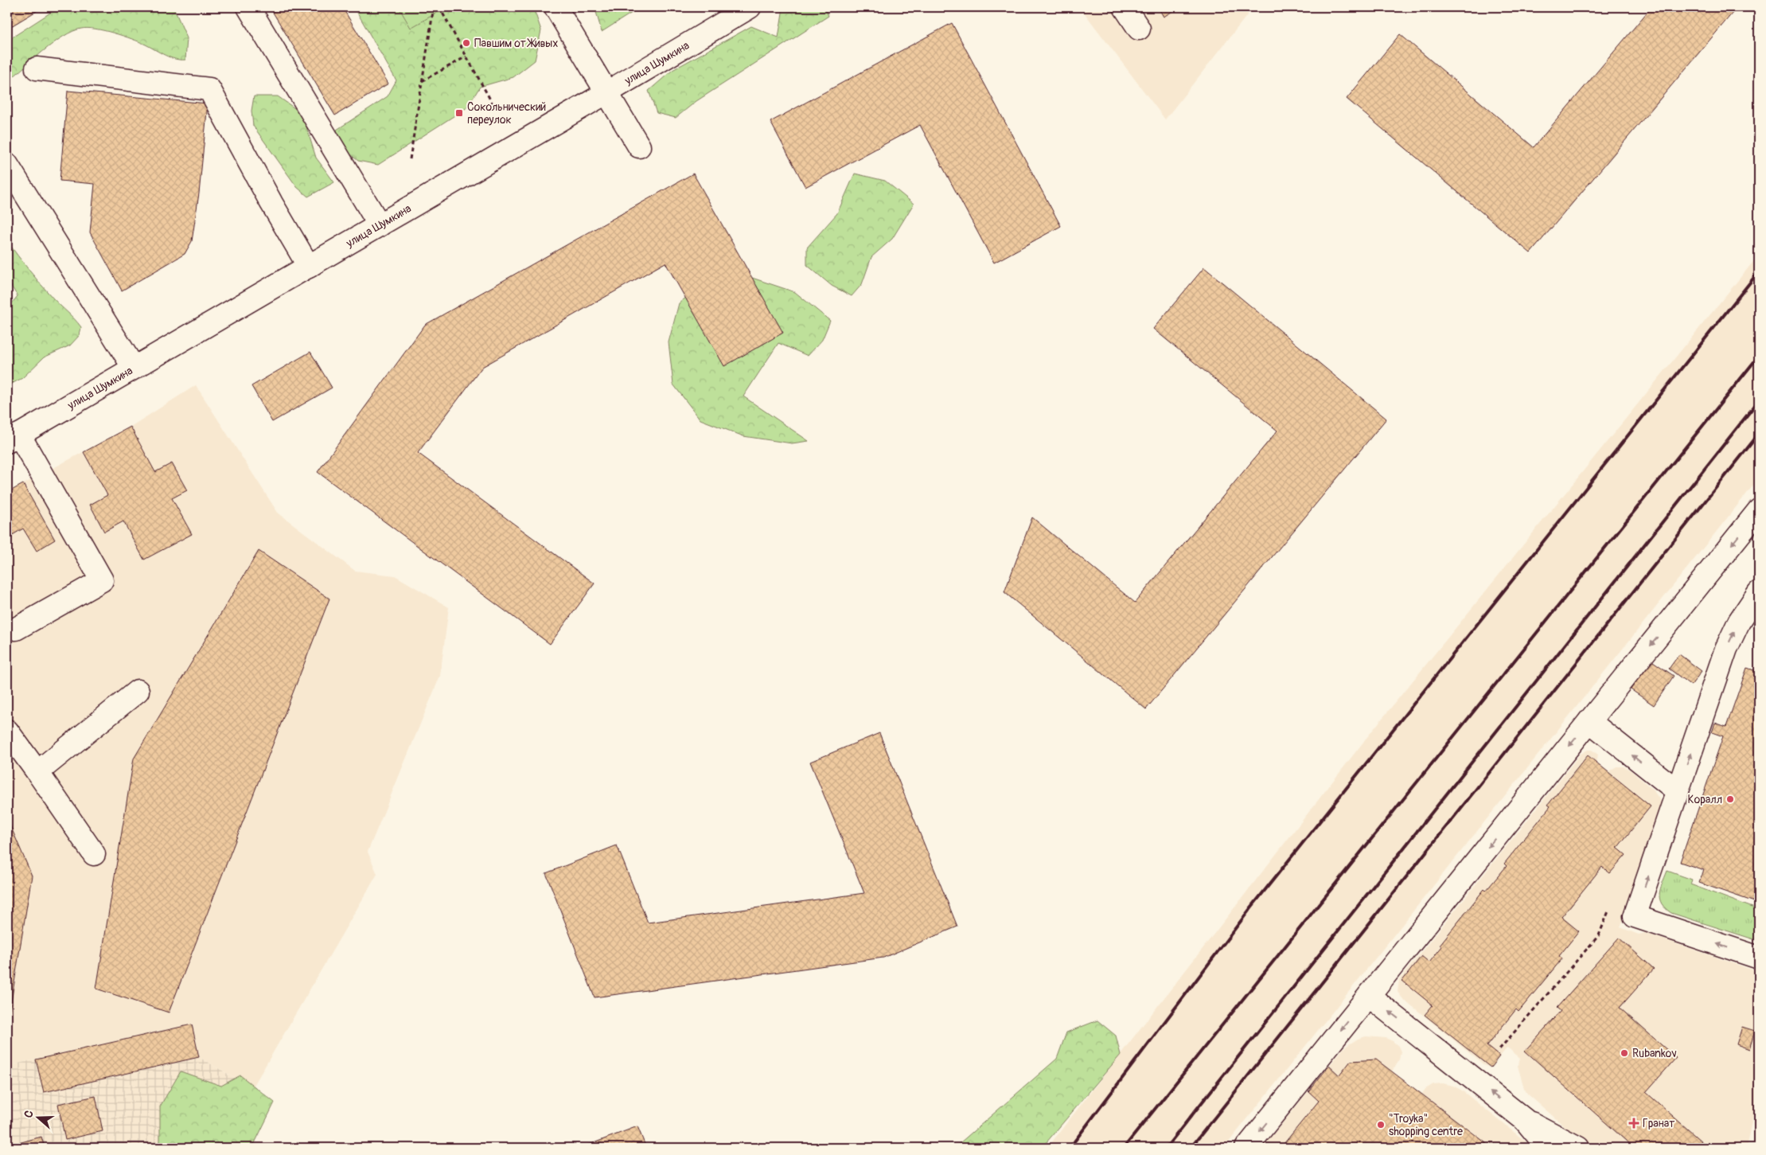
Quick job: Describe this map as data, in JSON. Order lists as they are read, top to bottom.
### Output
{
  "streets": {
    "street": ["улица Шумкина"]
  },
  "places": {
    "other": [
      "Павшим от Живых",
      "Коралл",
      "Rubankov",
      "\"Troyka\" shopping centre"
    ],
    "transit": ["Сокольнический переулок"],
    "health": ["Гранат"]
  },
  "north": "left"
}
